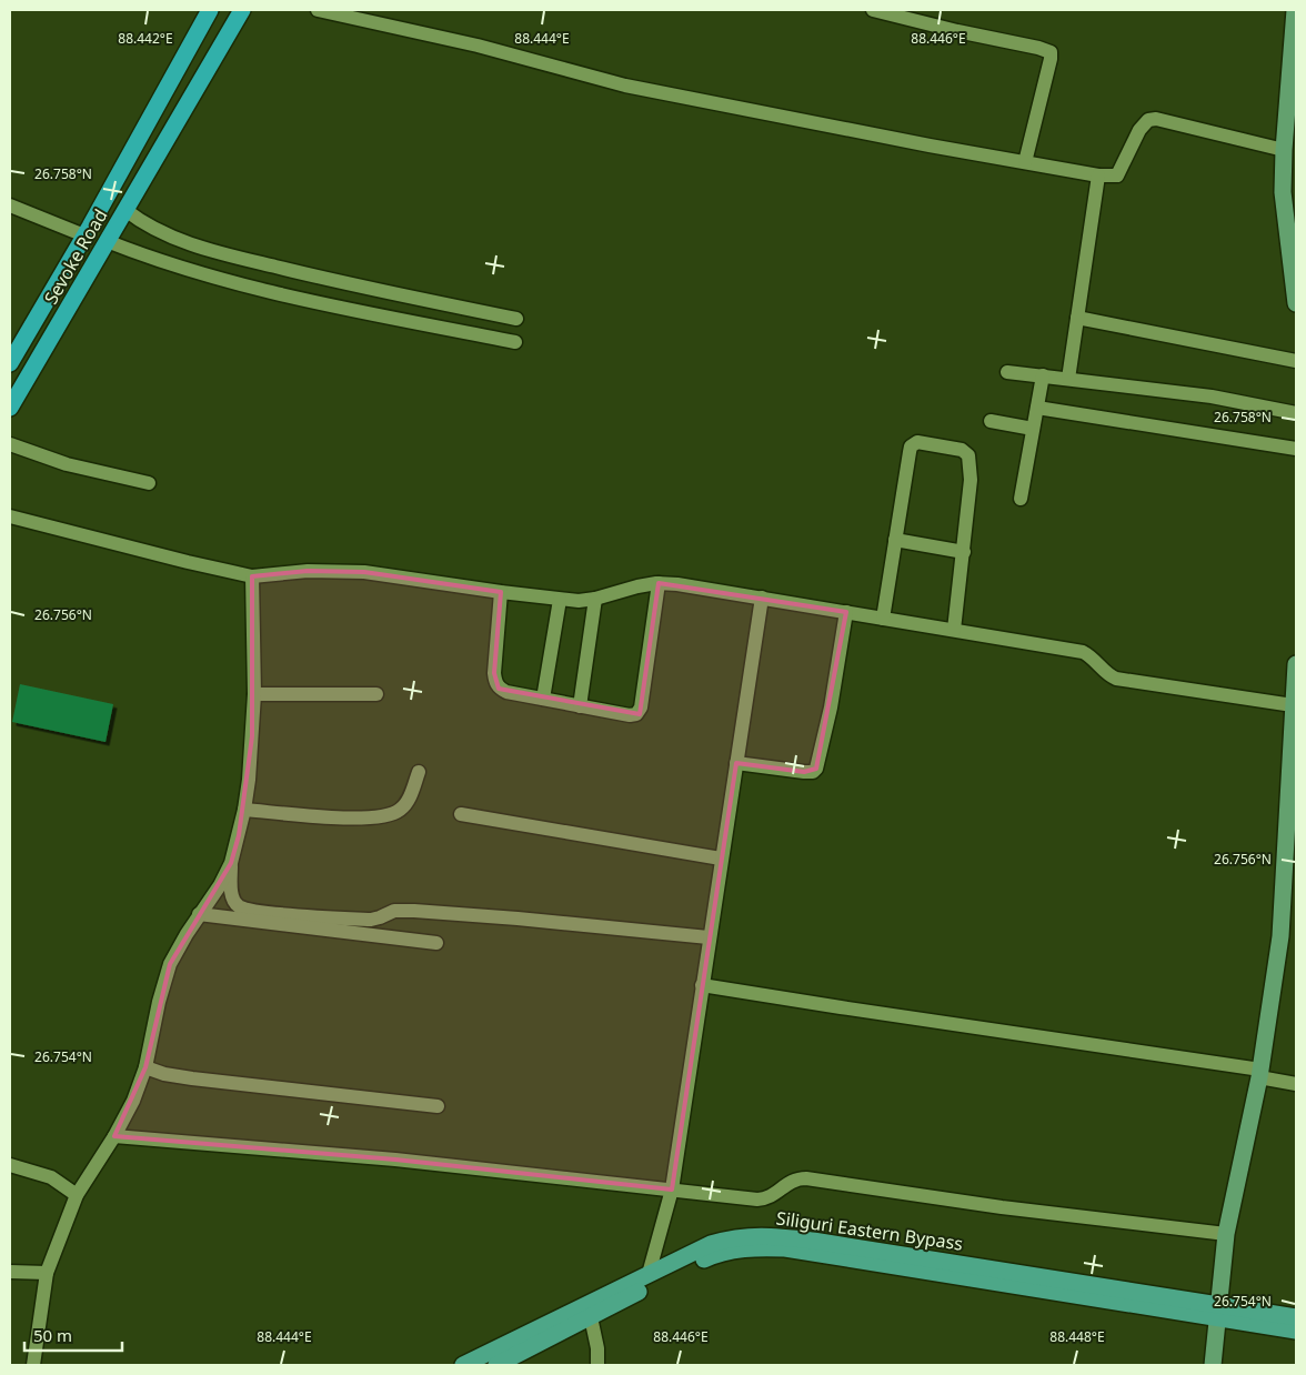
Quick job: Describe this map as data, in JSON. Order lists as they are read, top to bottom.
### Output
{
  "streets": {
    "highway": ["Sevoke Road"],
    "main road": ["Siliguri Eastern Bypass"]
  },
  "scale_bar": "50 m",
  "coordinates": [
    "88.442°E",
    "88.444°E",
    "88.446°E",
    "26.758°N",
    "26.756°N",
    "26.754°N",
    "88.448°E"
  ]
}
